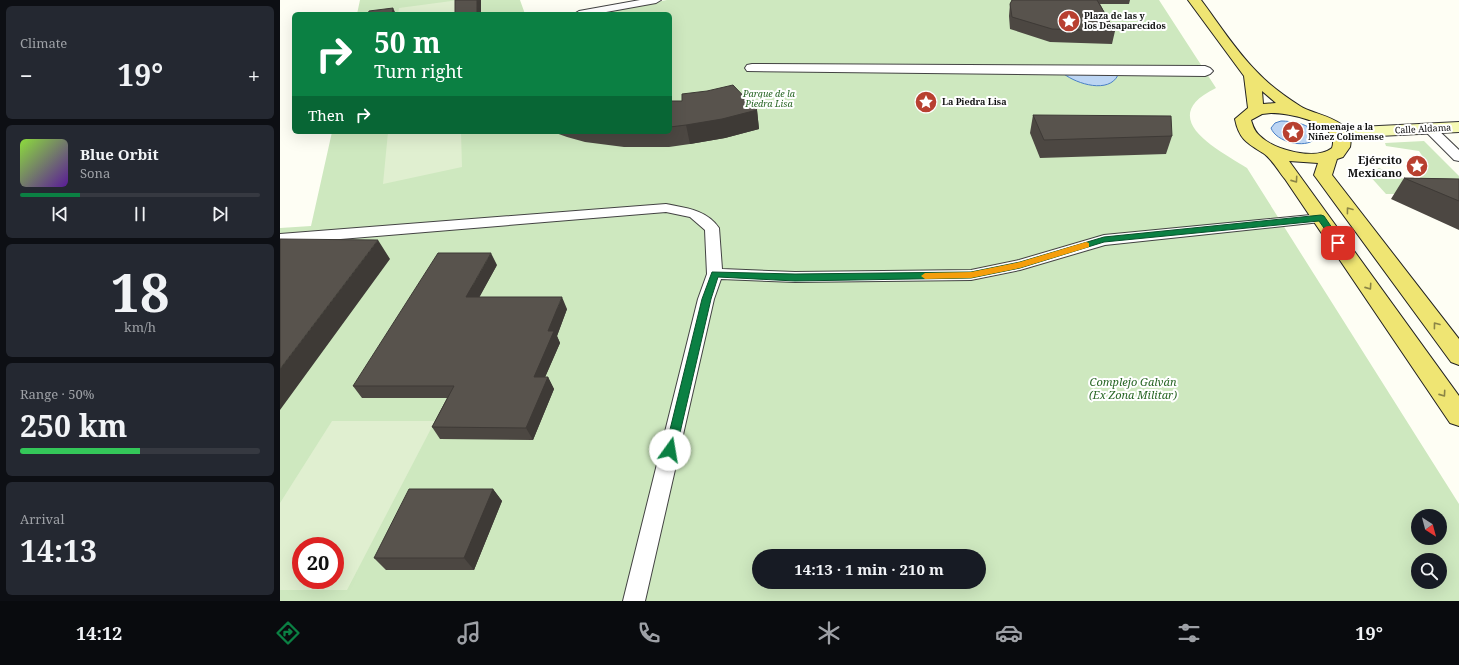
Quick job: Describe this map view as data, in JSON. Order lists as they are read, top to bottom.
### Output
{
  "streets": {
    "street": ["Calle Aldama"]
  },
  "parks": ["Parque de la Piedra Lisa", "Complejo Galván (Ex Zona Militar)"],
  "places": {
    "place": [
      "Plaza de las y los Desaparecidos",
      "La Piedra Lisa",
      "Homenaje a la Niñez Colimense",
      "Ejército Mexicano"
    ]
  },
  "north": "bottom right",
  "page": {
    "tile": [
      "Climate",
      ["18", "km/h"],
      ["Range · 50%", "250 km"],
      ["Arrival", "14:13"]
    ],
    "turn": ["50 m", "Turn right"],
    "heat": ["−", "19°", "+"],
    "then": "Then",
    "song": ["Blue Orbit", "Sona"],
    "limit": "20",
    "trip": "14:13 · 1 min · 210 m",
    "tabs": ["14:12", "19°"]
  }
}
